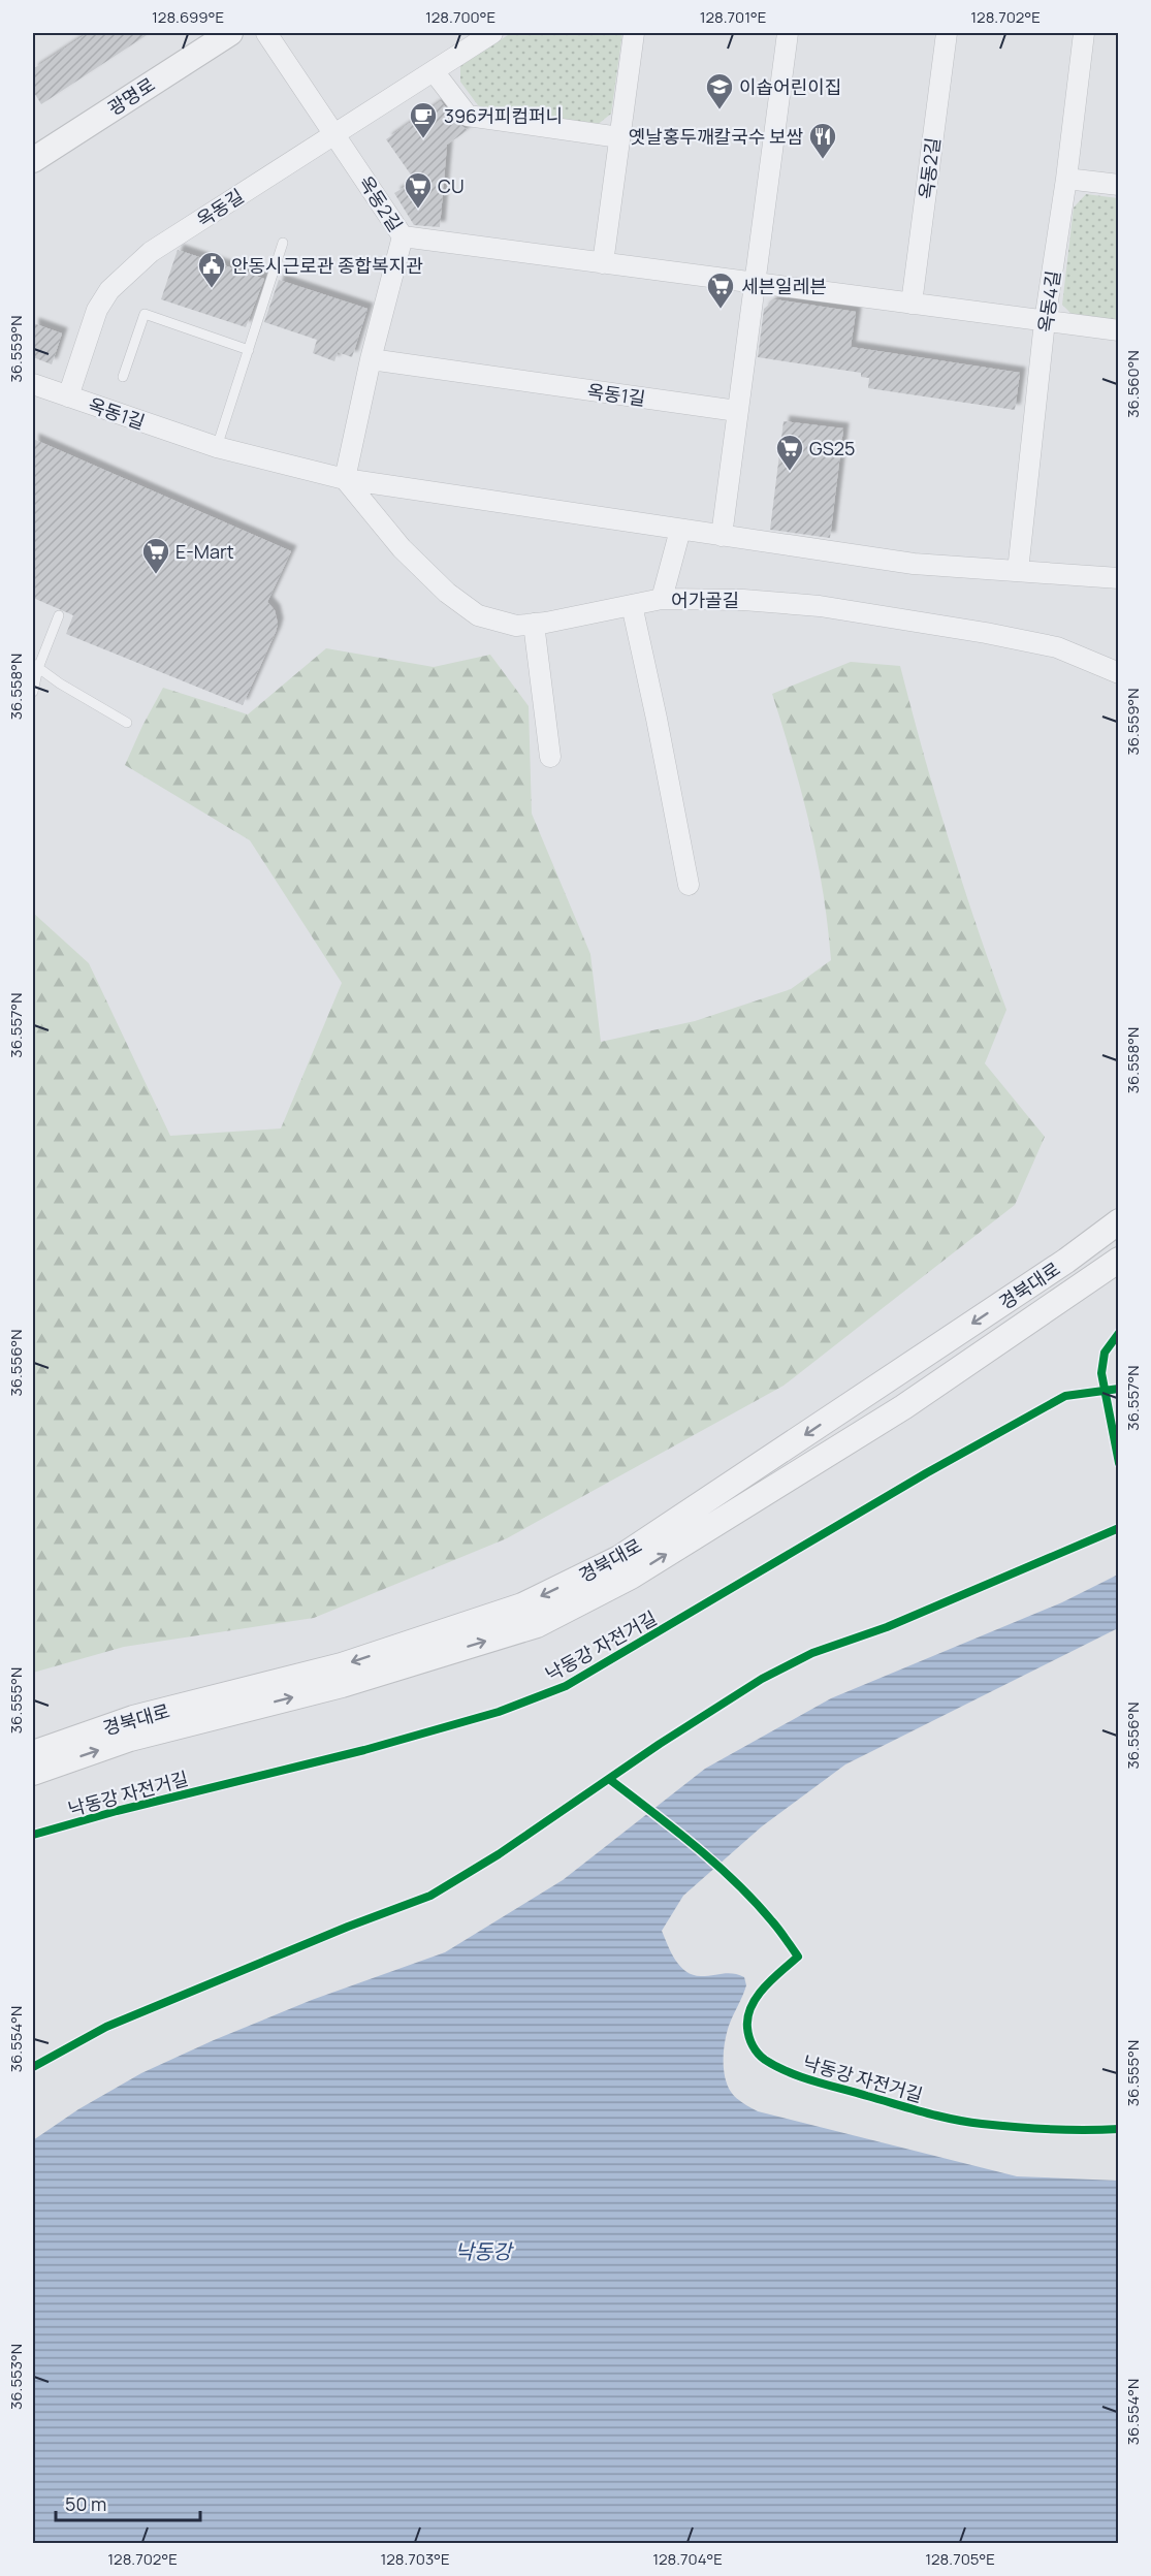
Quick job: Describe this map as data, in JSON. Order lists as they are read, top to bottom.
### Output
{
  "streets": {
    "street": [
      "광명로",
      "옥동2길",
      "옥동길",
      "옥동4길",
      "옥동1길",
      "어가골길",
      "경북대로"
    ],
    "cycle path": ["낙동강 자전거길"]
  },
  "crossings": [
    ["옥동2길", "옥동길"],
    ["옥동2길", "옥동4길"],
    ["옥동길", "옥동1길"],
    ["옥동4길", "옥동1길"],
    ["옥동1길", "어가골길"]
  ],
  "water": ["낙동강"],
  "places": {
    "school or university": ["이솝어린이집"],
    "cafe": ["396커피컴퍼니"],
    "restaurant": ["옛날홍두깨칼국수 보쌈"],
    "supermarket": [
      "CU",
      "세븐일레븐",
      "GS25",
      "E-Mart"
    ],
    "public building": ["안동시근로관 종합복지관"]
  },
  "scale_bar": "50 m",
  "coordinates": [
    "128.699°E",
    "128.700°E",
    "128.701°E",
    "128.702°E",
    "36.559°N",
    "36.560°N",
    "36.558°N",
    "36.557°N",
    "36.556°N",
    "36.555°N",
    "36.554°N",
    "36.553°N",
    "128.703°E",
    "128.704°E",
    "128.705°E"
  ]
}
